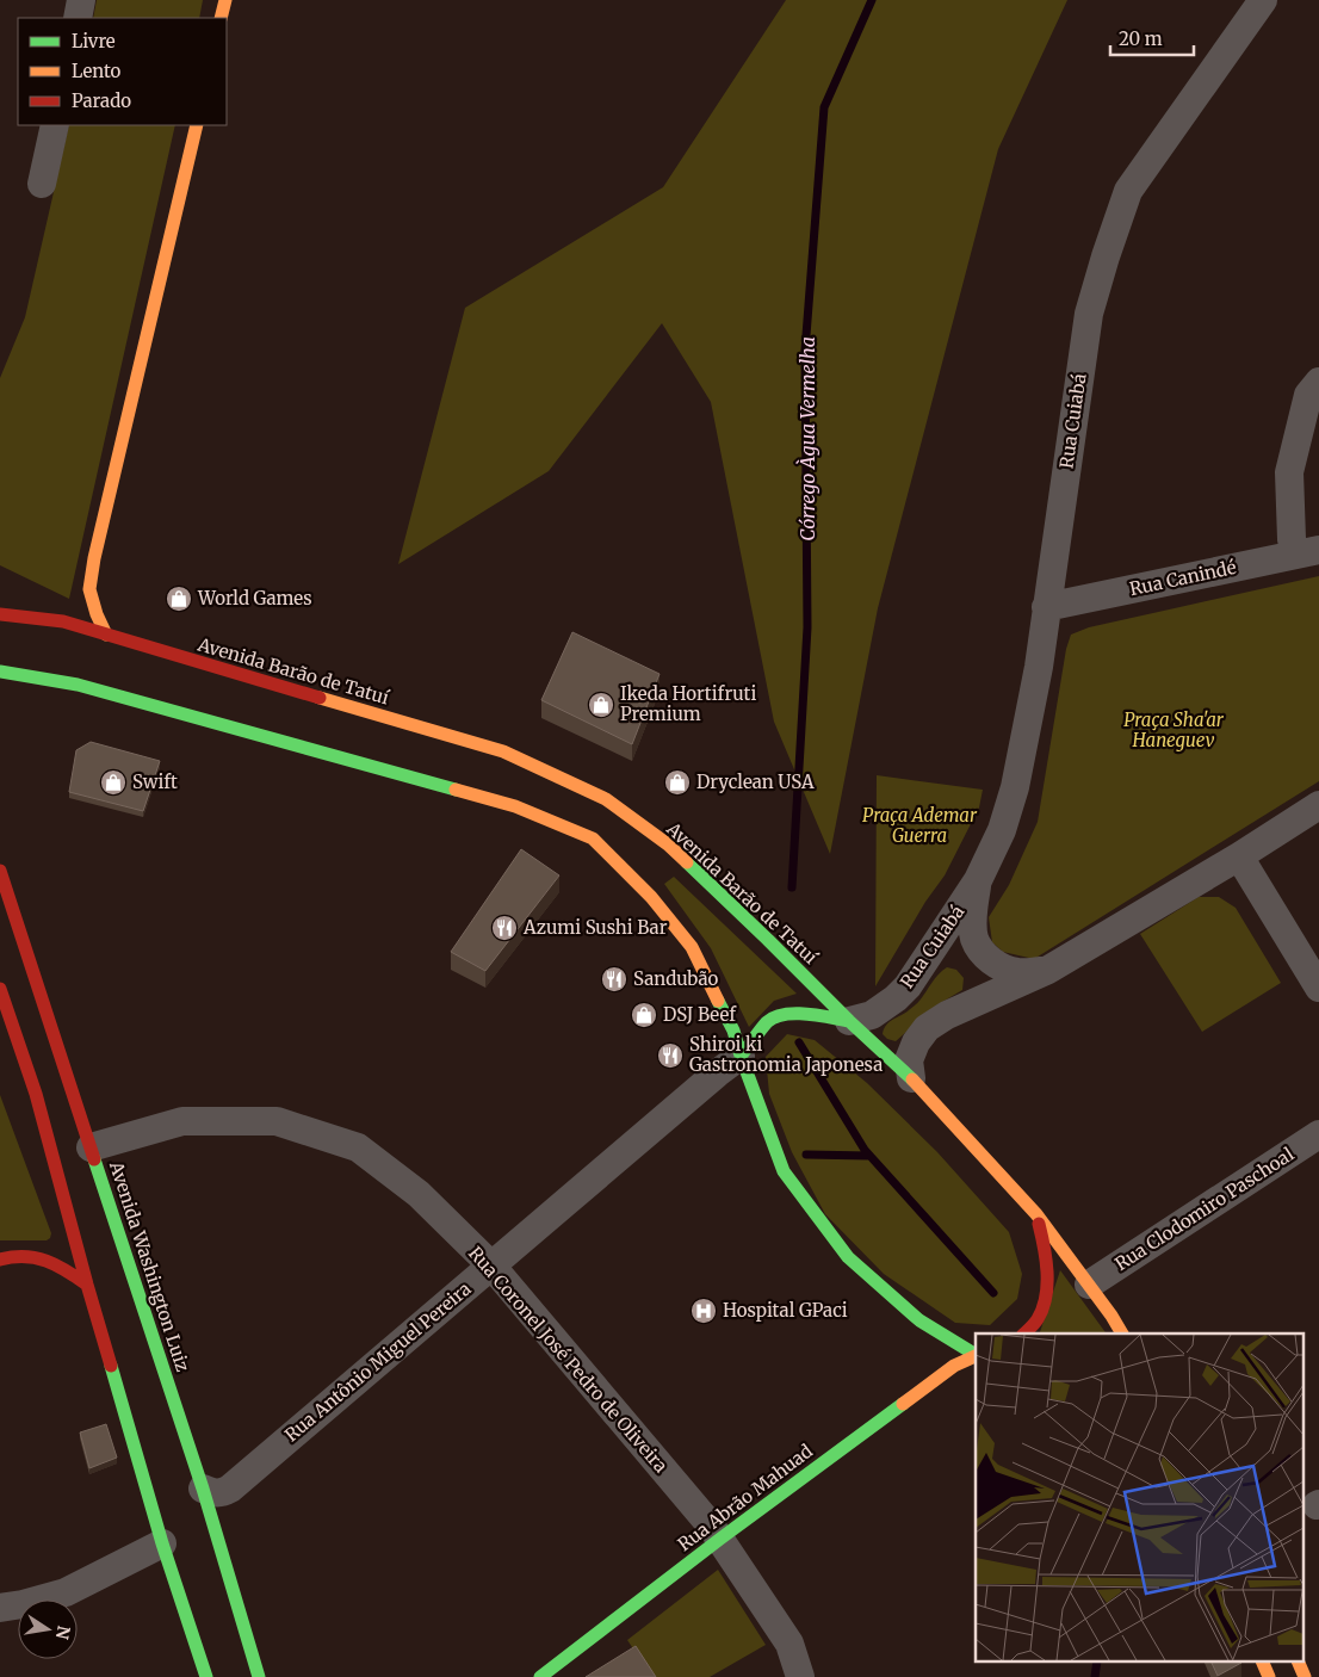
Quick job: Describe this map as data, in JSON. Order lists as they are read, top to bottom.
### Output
{
  "streets": {
    "main road": ["Avenida Barão de Tatuí", "Avenida Washington Luiz", "Rua Abrão Mahuad"],
    "street": [
      "Rua Cuiabá",
      "Rua Canindé",
      "Rua Clodomiro Paschoal",
      "Rua Coronel José Pedro de Oliveira",
      "Rua Antônio Miguel Pereira"
    ]
  },
  "crossings": [
    ["Rua Cuiabá", "Rua Canindé"],
    ["Rua Cuiabá", "Avenida Barão de Tatuí"],
    ["Avenida Barão de Tatuí", "Rua Clodomiro Paschoal"],
    ["Avenida Washington Luiz", "Rua Coronel José Pedro de Oliveira"],
    ["Avenida Washington Luiz", "Rua Antônio Miguel Pereira"],
    ["Rua Coronel José Pedro de Oliveira", "Rua Antônio Miguel Pereira"],
    ["Rua Coronel José Pedro de Oliveira", "Rua Abrão Mahuad"]
  ],
  "water": ["Córrego Àgua Vermelha"],
  "parks": ["Praça Sha'ar Haneguev", "Praça Ademar Guerra"],
  "places": {
    "shop": [
      "World Games",
      "Ikeda Hortifruti Premium",
      "Swift",
      "Dryclean USA",
      "DSJ Beef"
    ],
    "restaurant": ["Azumi Sushi Bar", "Sandubão", "Shiroi ki Gastronomia Japonesa"],
    "hospital": ["Hospital GPaci"]
  },
  "legend": ["Livre", "Lento", "Parado"],
  "scale_bar": "20 m",
  "north": "right"
}
